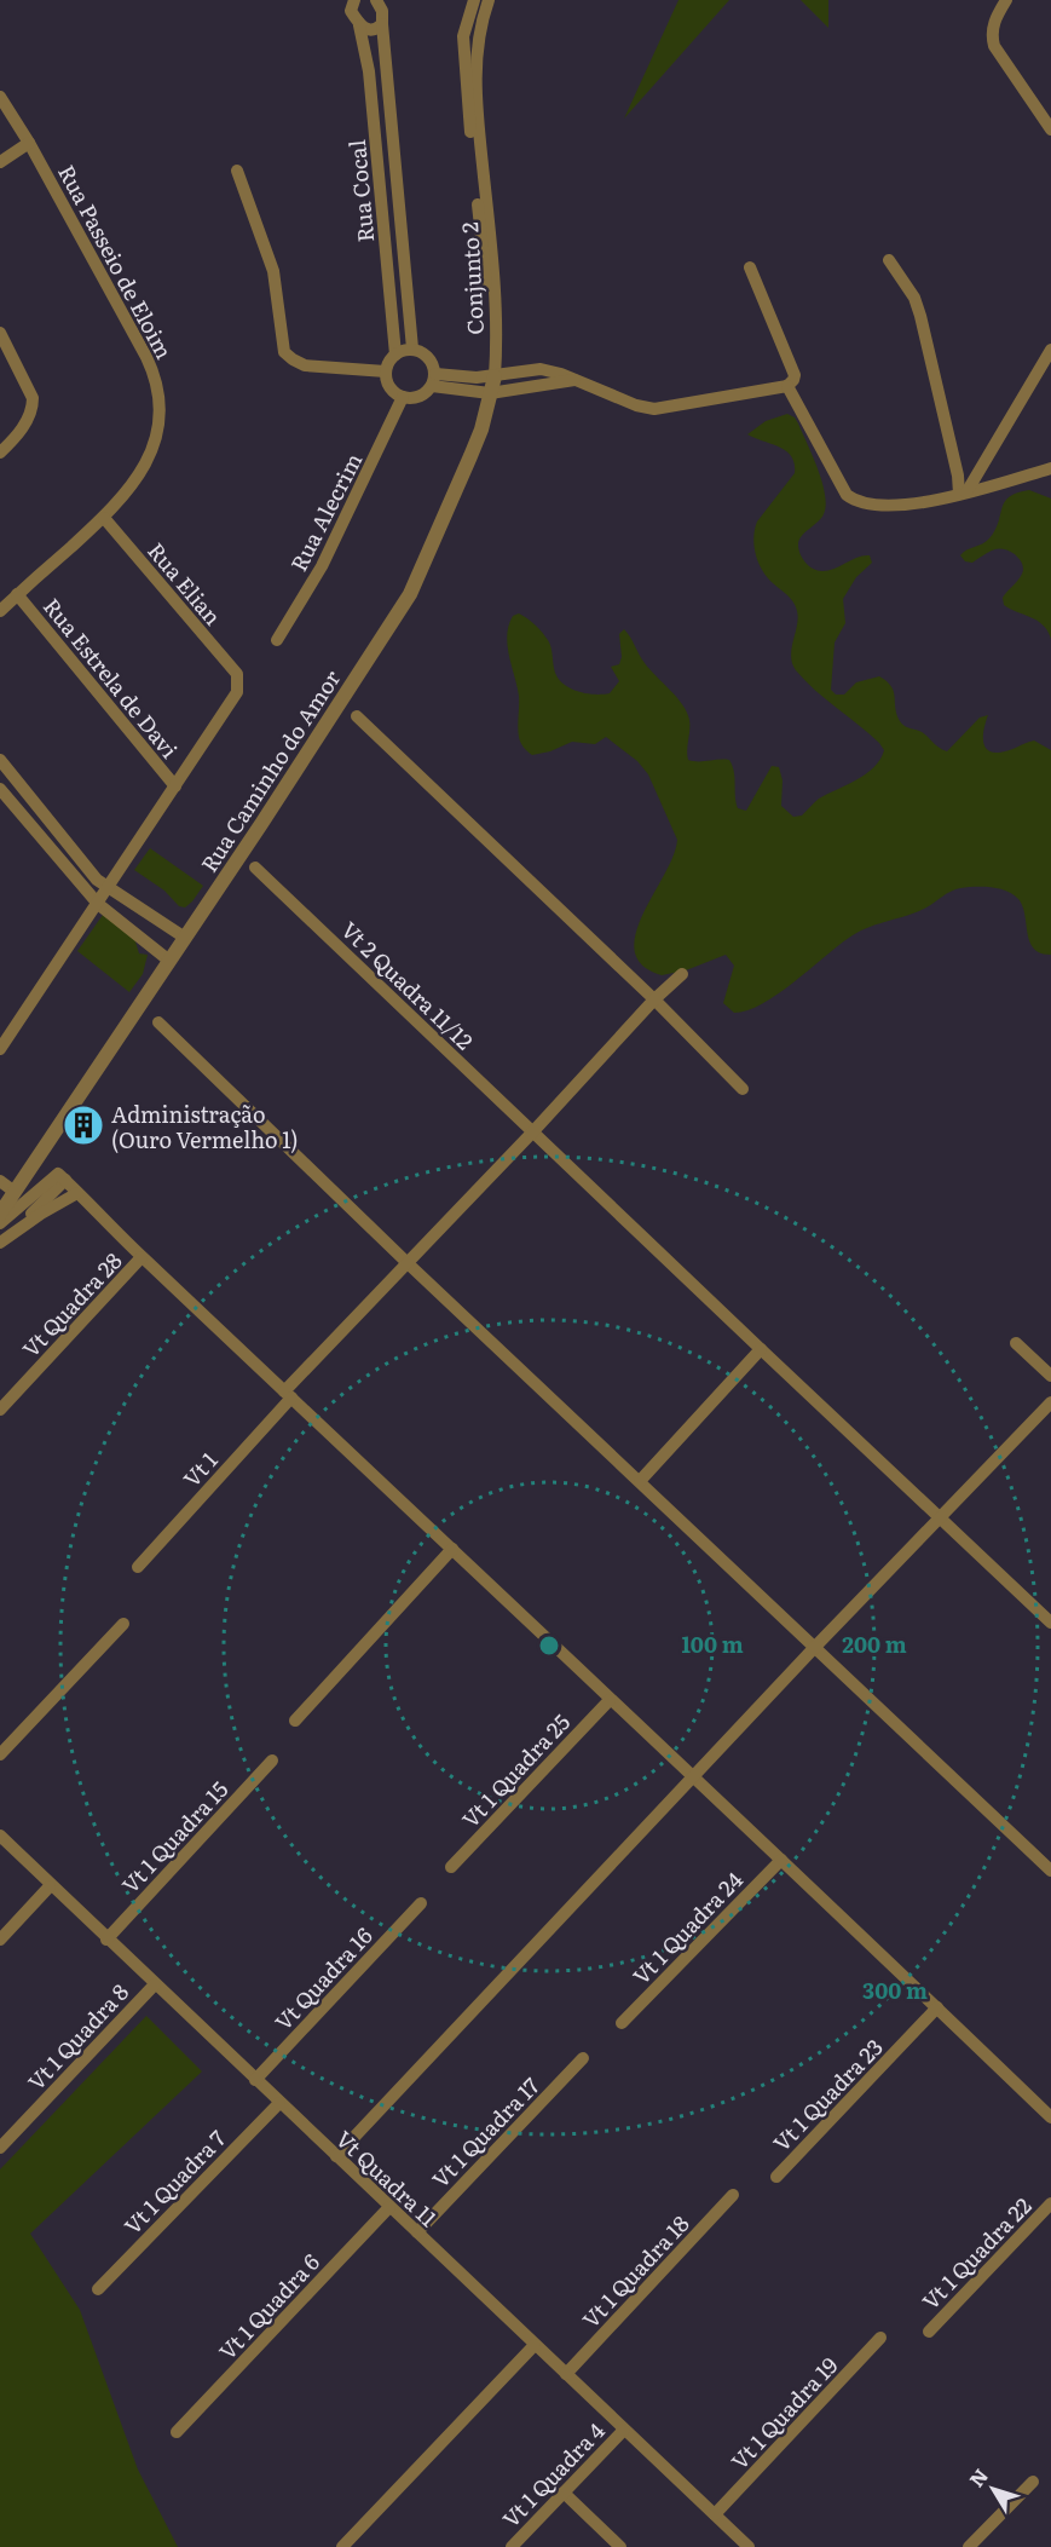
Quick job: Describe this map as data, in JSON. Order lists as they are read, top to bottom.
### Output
{
  "streets": {
    "street": [
      "Rua Cocal",
      "Rua Passeio de Eloim",
      "Conjunto 2",
      "Rua Alecrim",
      "Rua Elian",
      "Rua Estrela de Davi",
      "Rua Caminho do Amor",
      "Vt 2 Quadra 11/12",
      "Vt Quadra 28",
      "Vt 1",
      "Vt 1 Quadra 25",
      "Vt 1 Quadra 15",
      "Vt 1 Quadra 24",
      "Vt Quadra 16",
      "Vt 1 Quadra 8",
      "Vt 1 Quadra 23",
      "Vt 1 Quadra 17",
      "Vt Quadra 11",
      "Vt 1 Quadra 7",
      "Vt 1 Quadra 22",
      "Vt 1 Quadra 18",
      "Vt 1 Quadra 6",
      "Vt 1 Quadra 19",
      "Vt 1 Quadra 4"
    ]
  },
  "crossings": [
    ["Rua Cocal", "Rua Alecrim"],
    ["Rua Passeio de Eloim", "Rua Elian"],
    ["Rua Passeio de Eloim", "Rua Estrela de Davi"],
    ["Conjunto 2", "Rua Caminho do Amor"],
    ["Rua Elian", "Rua Estrela de Davi"],
    ["Vt 2 Quadra 11/12", "Vt 1"],
    ["Vt 1 Quadra 15", "Vt Quadra 11"],
    ["Vt Quadra 16", "Vt Quadra 11"],
    ["Vt 1 Quadra 8", "Vt Quadra 11"],
    ["Vt 1 Quadra 17", "Vt Quadra 11"],
    ["Vt Quadra 11", "Vt 1 Quadra 7"],
    ["Vt Quadra 11", "Vt 1 Quadra 18"],
    ["Vt Quadra 11", "Vt 1 Quadra 6"],
    ["Vt Quadra 11", "Vt 1 Quadra 19"],
    ["Vt Quadra 11", "Vt 1 Quadra 4"]
  ],
  "places": {
    "building": ["Administração (Ouro Vermelho 1)"]
  },
  "north": "top left",
  "rings": ["100 m", "200 m", "300 m"]
}
